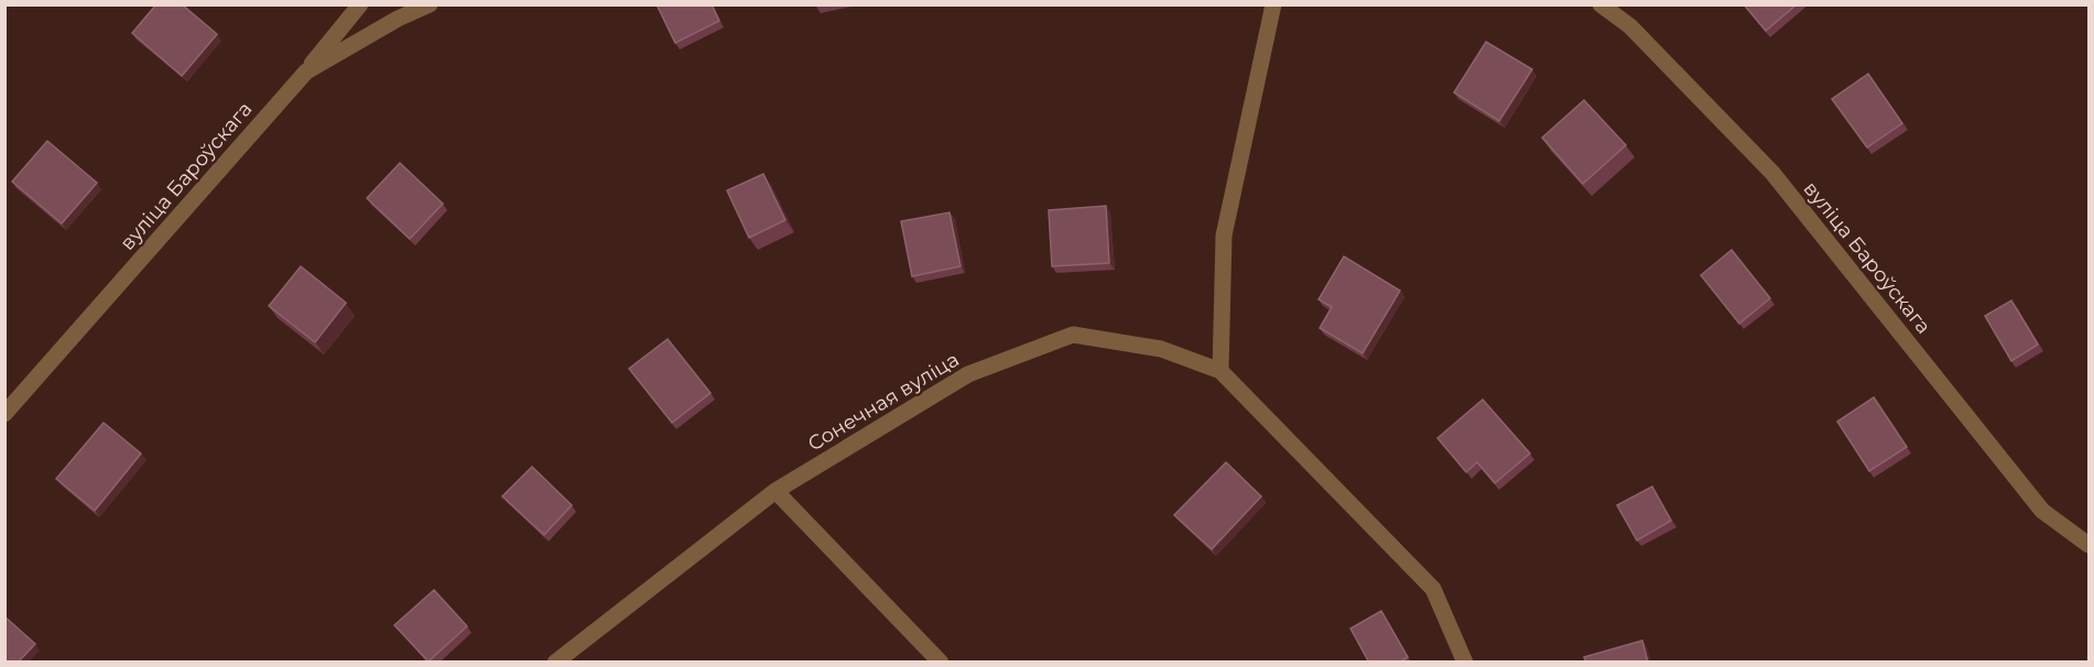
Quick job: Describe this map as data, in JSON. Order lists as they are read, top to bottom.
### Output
{
  "streets": {
    "street": ["вуліца Бароўскага", "Сонечная вуліца"]
  }
}
